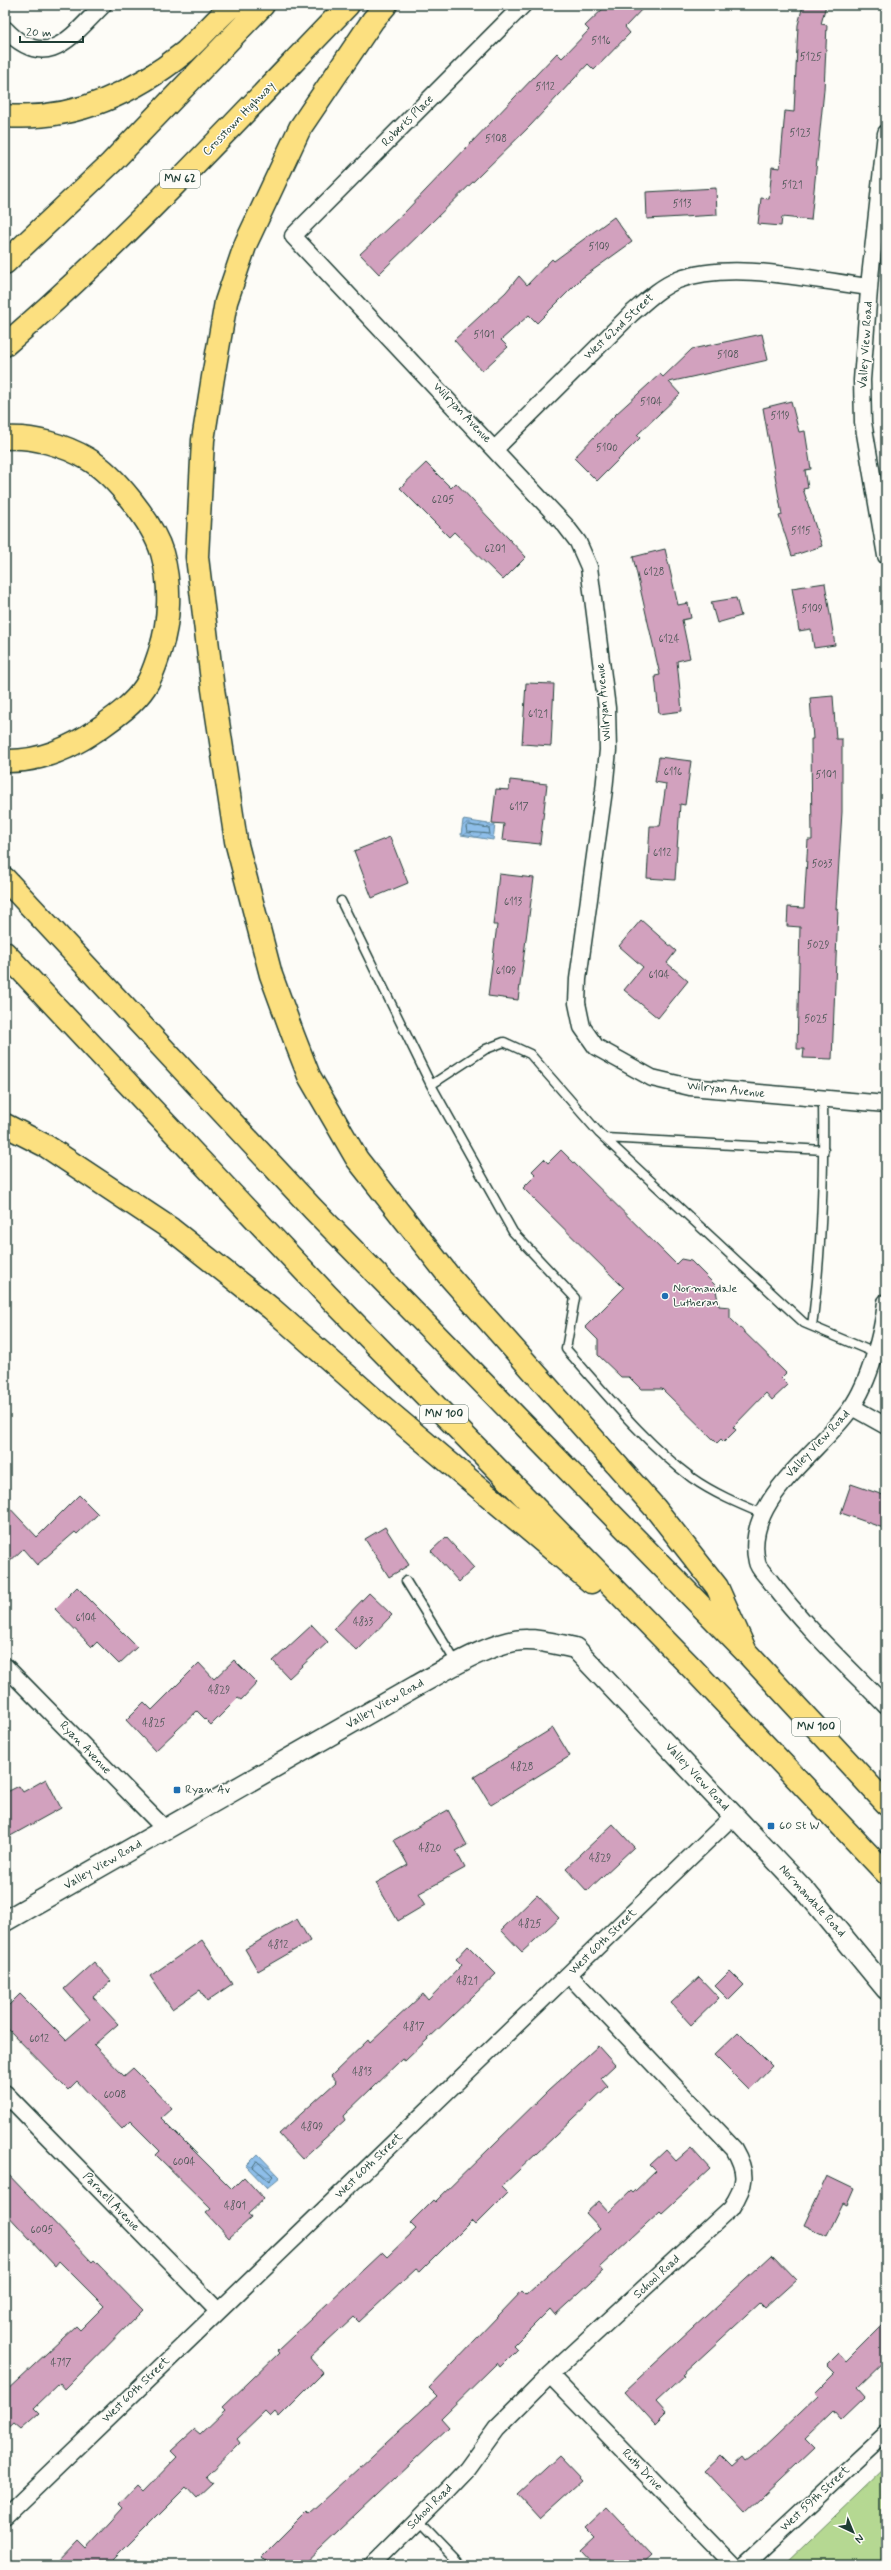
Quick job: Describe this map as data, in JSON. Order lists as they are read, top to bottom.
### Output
{
  "streets": {
    "highway": ["Crosstown Highway", "MN 62", "MN 100"],
    "street": [
      "Roberts Place",
      "West 62nd Street",
      "Valley View Road",
      "Wilryan Avenue",
      "Ryan Avenue",
      "Normandale Road",
      "West 60th Street",
      "Parnell Avenue",
      "School Road",
      "Ruth Drive",
      "West 59th Street"
    ]
  },
  "crossings": [
    ["Roberts Place", "Wilryan Avenue"],
    ["West 62nd Street", "Valley View Road"],
    ["West 62nd Street", "Wilryan Avenue"],
    ["Valley View Road", "Ryan Avenue"],
    ["Valley View Road", "Normandale Road"],
    ["Valley View Road", "West 60th Street"],
    ["Normandale Road", "West 60th Street"],
    ["West 60th Street", "Parnell Avenue"],
    ["West 60th Street", "School Road"],
    ["School Road", "Ruth Drive"]
  ],
  "places": {
    "other": ["Normandale Lutheran"],
    "transit": ["Ryan Av", "60 St W"]
  },
  "house_numbers": [
    "5116",
    "5125",
    "5112",
    "5123",
    "5108",
    "5121",
    "5113",
    "5109",
    "5101",
    "5108",
    "5104",
    "5119",
    "5100",
    "6205",
    "5115",
    "6201",
    "6128",
    "5109",
    "6124",
    "6121",
    "6116",
    "5101",
    "6117",
    "6112",
    "5033",
    "6113",
    "5029",
    "6109",
    "6104",
    "5025",
    "6104",
    "4833",
    "4829",
    "4825",
    "4828",
    "4820",
    "4829",
    "4825",
    "4812",
    "4821",
    "4817",
    "6012",
    "4813",
    "6008",
    "4809",
    "6004",
    "4801",
    "6005",
    "4717"
  ],
  "scale_bar": "20 m",
  "north": "bottom right"
}
